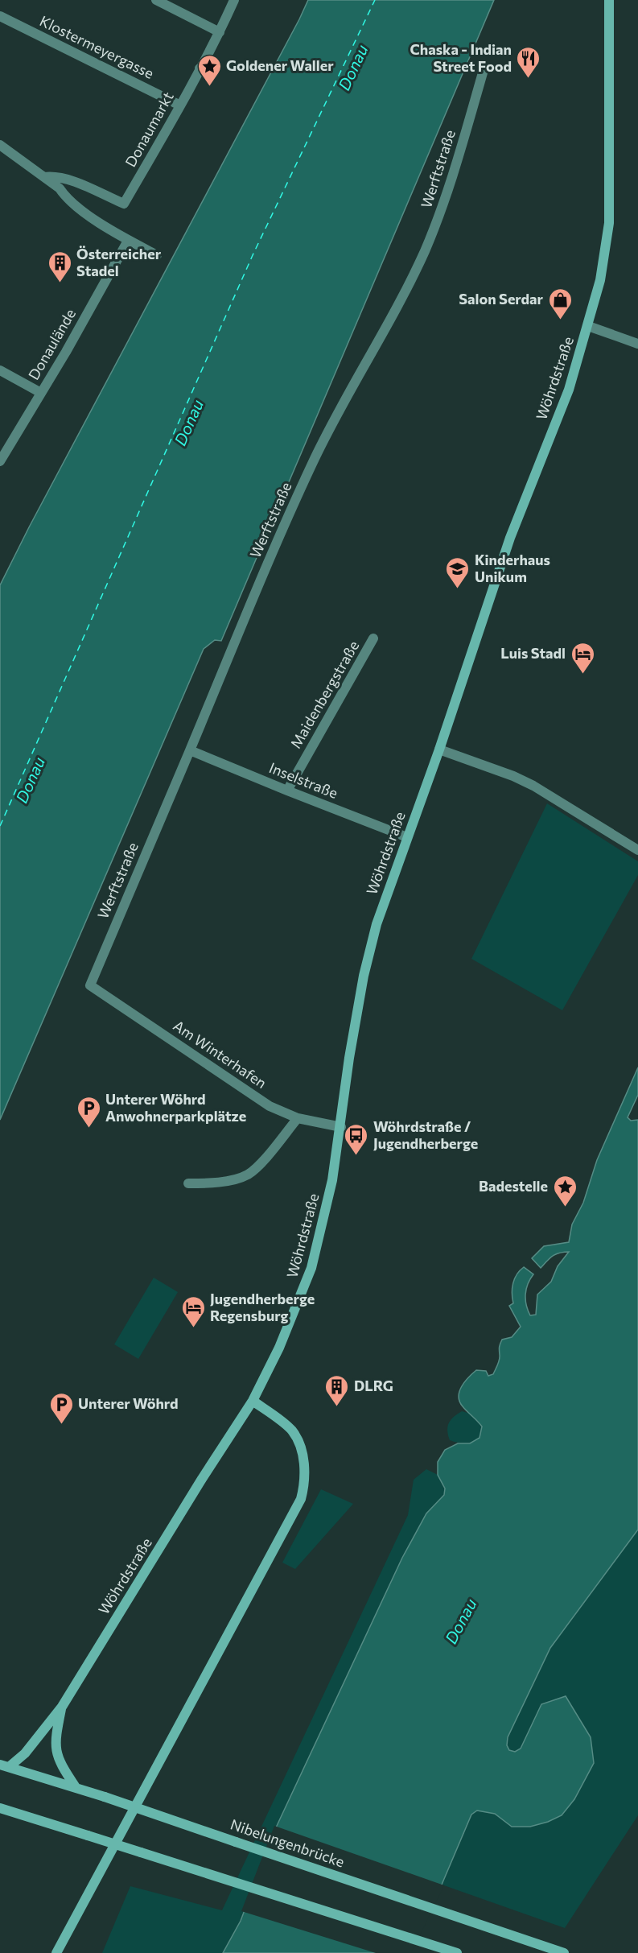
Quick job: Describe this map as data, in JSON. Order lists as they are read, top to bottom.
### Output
{
  "streets": {
    "street": [
      "Klostermeyergasse",
      "Donaumarkt",
      "Werftstraße",
      "Donaulände",
      "Wöhrdstraße",
      "Maidenbergstraße",
      "Inselstraße",
      "Am Winterhafen",
      "Nibelungenbrücke"
    ]
  },
  "crossings": [
    ["Klostermeyergasse", "Donaumarkt"],
    ["Werftstraße", "Inselstraße"],
    ["Werftstraße", "Am Winterhafen"],
    ["Wöhrdstraße", "Inselstraße"],
    ["Wöhrdstraße", "Am Winterhafen"],
    ["Maidenbergstraße", "Inselstraße"]
  ],
  "water": ["Donau"],
  "places": {
    "restaurant": ["Chaska - Indian Street Food"],
    "place": ["Goldener Waller", "Badestelle"],
    "building": ["Österreicher Stadel", "DLRG"],
    "shop": ["Salon Serdar"],
    "school or university": ["Kinderhaus Unikum"],
    "hotel": ["Luis Stadl", "Jugendherberge Regensburg"],
    "parking": ["Unterer Wöhrd Anwohnerparkplätze", "Unterer Wöhrd"],
    "bus stop": ["Wöhrdstraße / Jugendherberge"]
  }
}
